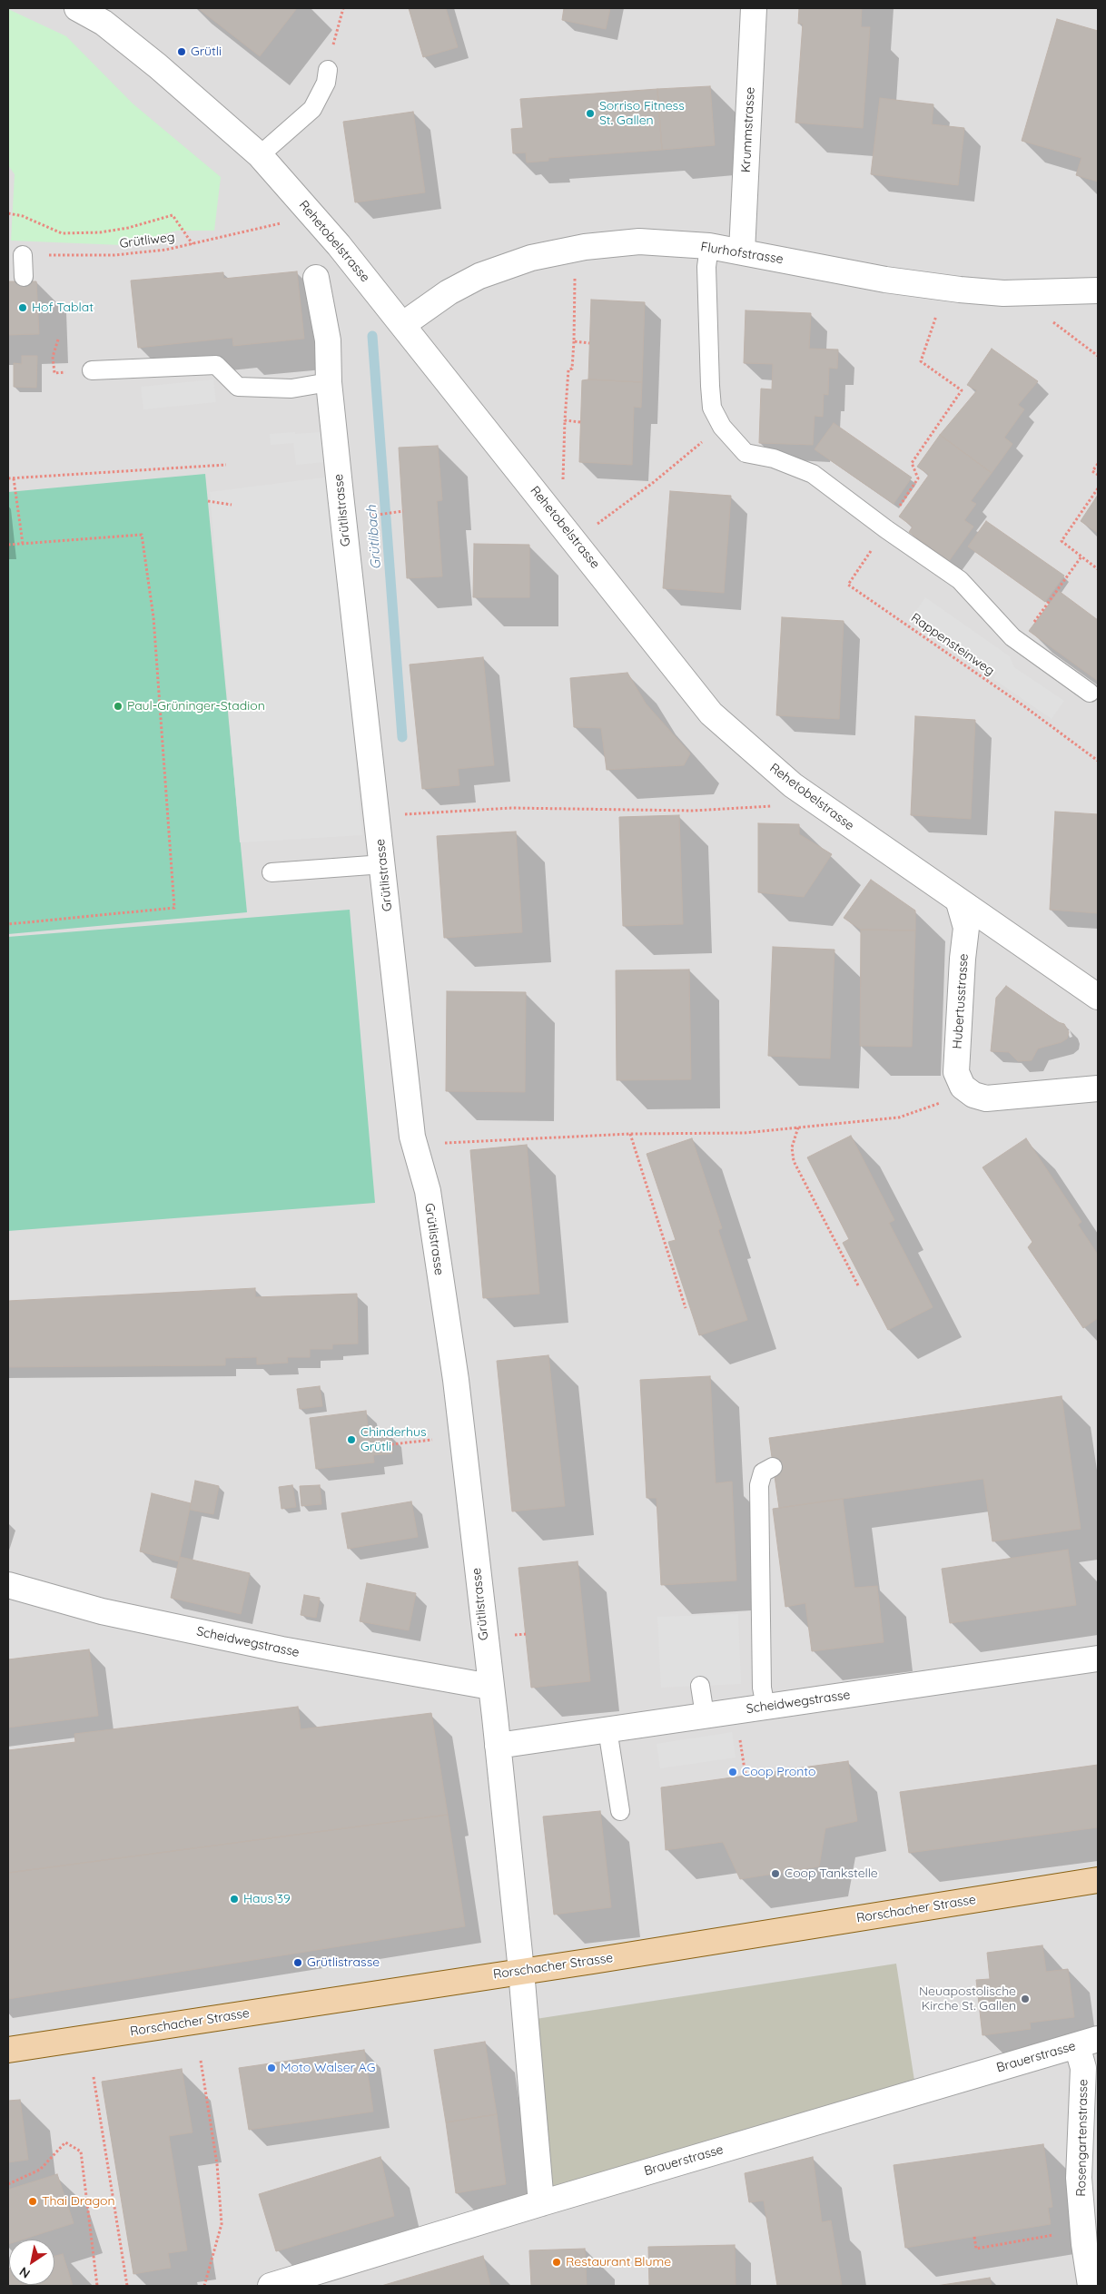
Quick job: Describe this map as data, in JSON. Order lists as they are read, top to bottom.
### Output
{
  "streets": {
    "main road": ["Rorschacher Strasse"],
    "street": [
      "Krummstrasse",
      "Rehetobelstrasse",
      "Flurhofstrasse",
      "Grütlistrasse",
      "Hubertusstrasse",
      "Scheidwegstrasse",
      "Brauerstrasse",
      "Rosengartenstrasse"
    ],
    "path": ["Grütliweg", "Rappensteinweg"]
  },
  "crossings": [
    ["Krummstrasse", "Flurhofstrasse"],
    ["Rehetobelstrasse", "Flurhofstrasse"],
    ["Rehetobelstrasse", "Hubertusstrasse"],
    ["Grütlistrasse", "Scheidwegstrasse"],
    ["Grütlistrasse", "Rorschacher Strasse"],
    ["Grütlistrasse", "Brauerstrasse"],
    ["Brauerstrasse", "Rosengartenstrasse"]
  ],
  "water": ["Grütlibach"],
  "places": [
    "Grütli",
    "Sorriso Fitness St. Gallen",
    "Hof Tablat",
    "Paul-Grüninger-Stadion",
    "Chinderhus Grütli",
    "Coop Pronto",
    "Coop Tankstelle",
    "Haus 39",
    "Grütlistrasse",
    "Neuapostolische Kirche St. Gallen",
    "Moto Walser AG",
    "Thai Dragon",
    "Restaurant Blume"
  ],
  "north": "bottom left"
}
